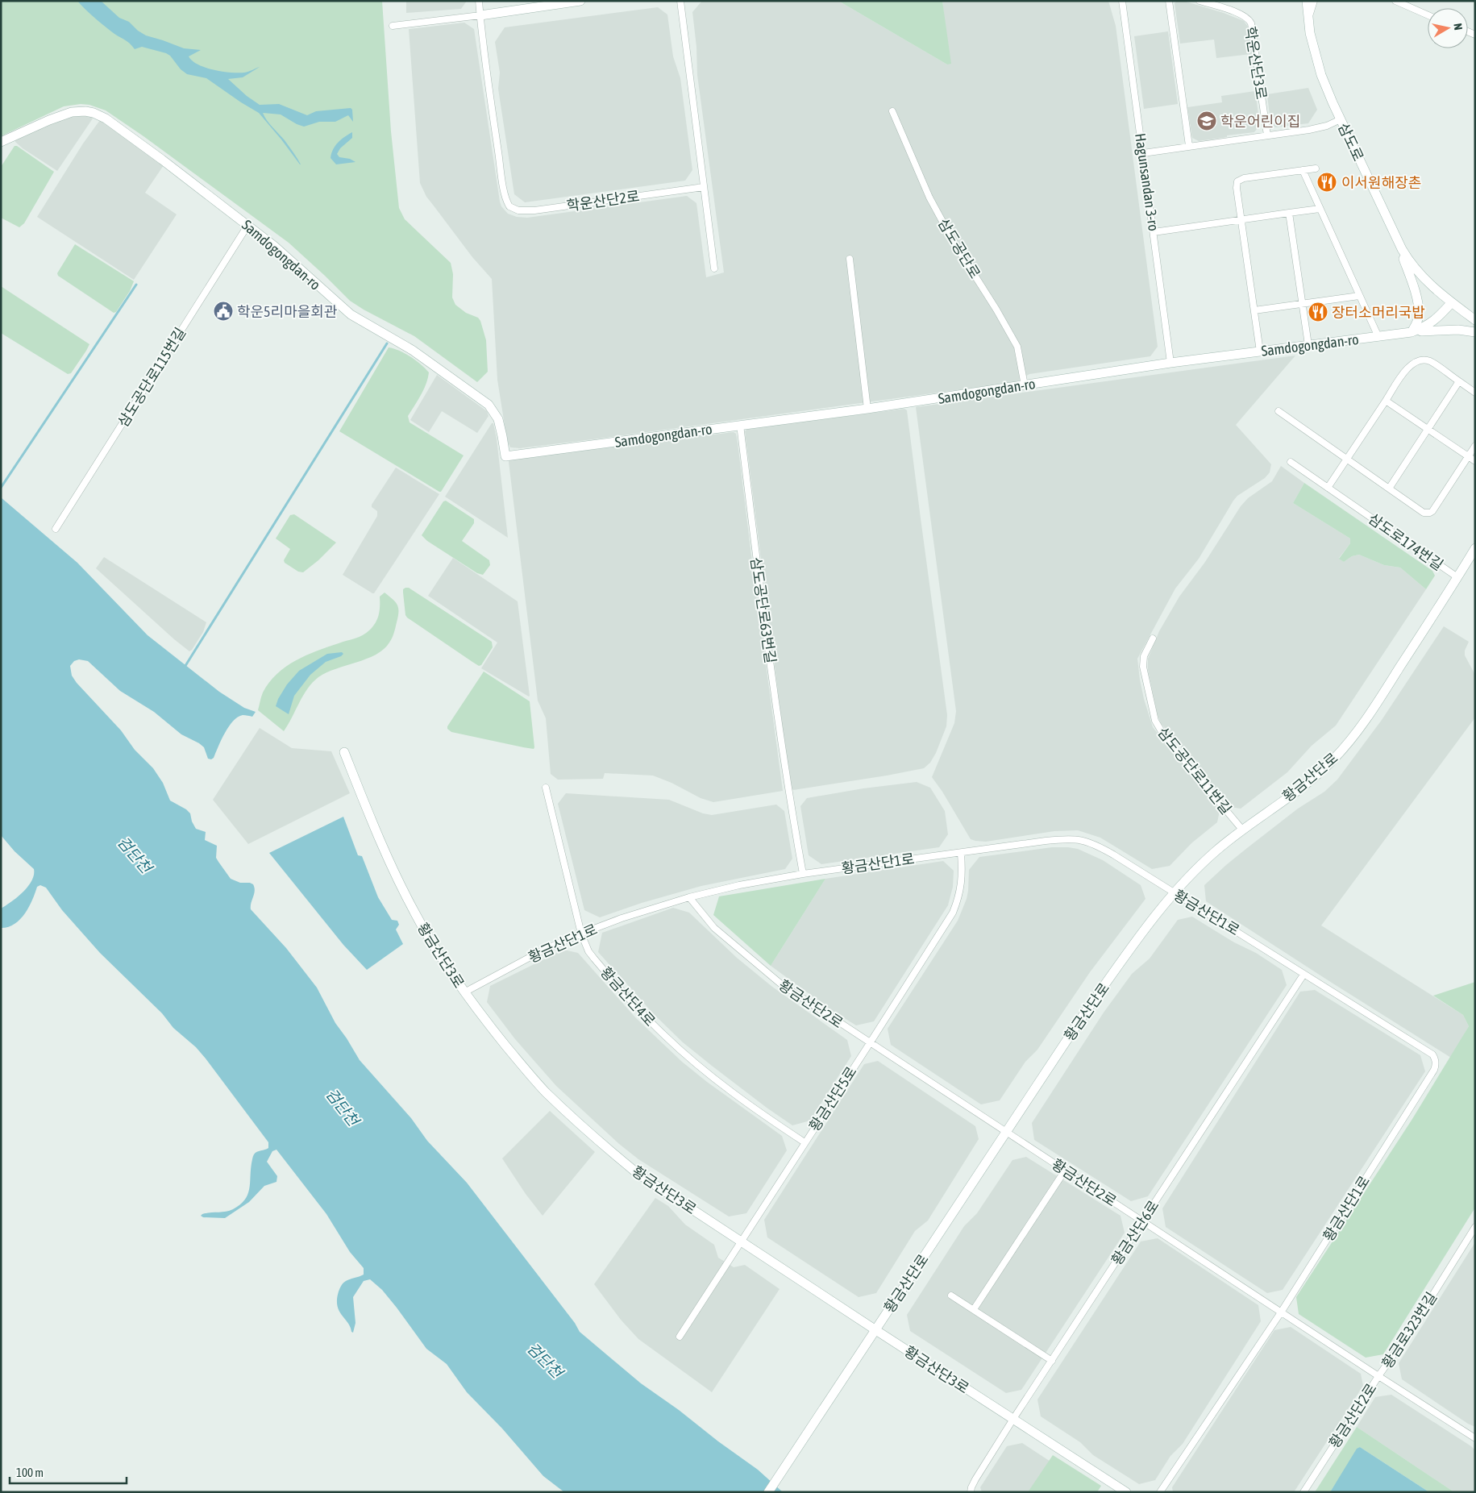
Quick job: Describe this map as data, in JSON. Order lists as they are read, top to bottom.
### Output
{
  "streets": {
    "street": [
      "학운산단3로",
      "삼도로",
      "Hagunsandan 3-ro",
      "학운산단2로",
      "삼도공단로",
      "Samdogongdan-ro",
      "삼도공단로115번길",
      "삼도로174번길",
      "삼도공단로63번길",
      "삼도공단로11번길",
      "황금산단로",
      "황금산단1로",
      "황금산단3로",
      "황금산단4로",
      "황금산단2로",
      "황금산단5로",
      "황금산단6로",
      "황금로323번길"
    ]
  },
  "crossings": [
    ["삼도로", "Samdogongdan-ro"],
    ["Hagunsandan 3-ro", "Samdogongdan-ro"],
    ["삼도공단로", "Samdogongdan-ro"],
    ["Samdogongdan-ro", "삼도공단로115번길"],
    ["Samdogongdan-ro", "삼도공단로63번길"],
    ["삼도로174번길", "황금산단로"],
    ["삼도공단로63번길", "황금산단1로"],
    ["삼도공단로11번길", "황금산단로"],
    ["황금산단로", "황금산단1로"],
    ["황금산단로", "황금산단3로"],
    ["황금산단로", "황금산단2로"],
    ["황금산단1로", "황금산단3로"],
    ["황금산단1로", "황금산단4로"],
    ["황금산단1로", "황금산단2로"],
    ["황금산단1로", "황금산단5로"],
    ["황금산단1로", "황금산단6로"],
    ["황금산단3로", "황금산단5로"],
    ["황금산단3로", "황금산단6로"],
    ["황금산단4로", "황금산단5로"],
    ["황금산단2로", "황금산단5로"],
    ["황금산단2로", "황금산단6로"],
    ["황금산단2로", "황금로323번길"]
  ],
  "water": ["검단천"],
  "places": {
    "school or university": ["학운어린이집"],
    "restaurant": ["이서원해장촌", "장터소머리국밥"],
    "public building": ["학운5리마을회관"]
  },
  "scale_bar": "100 m",
  "north": "right"
}
